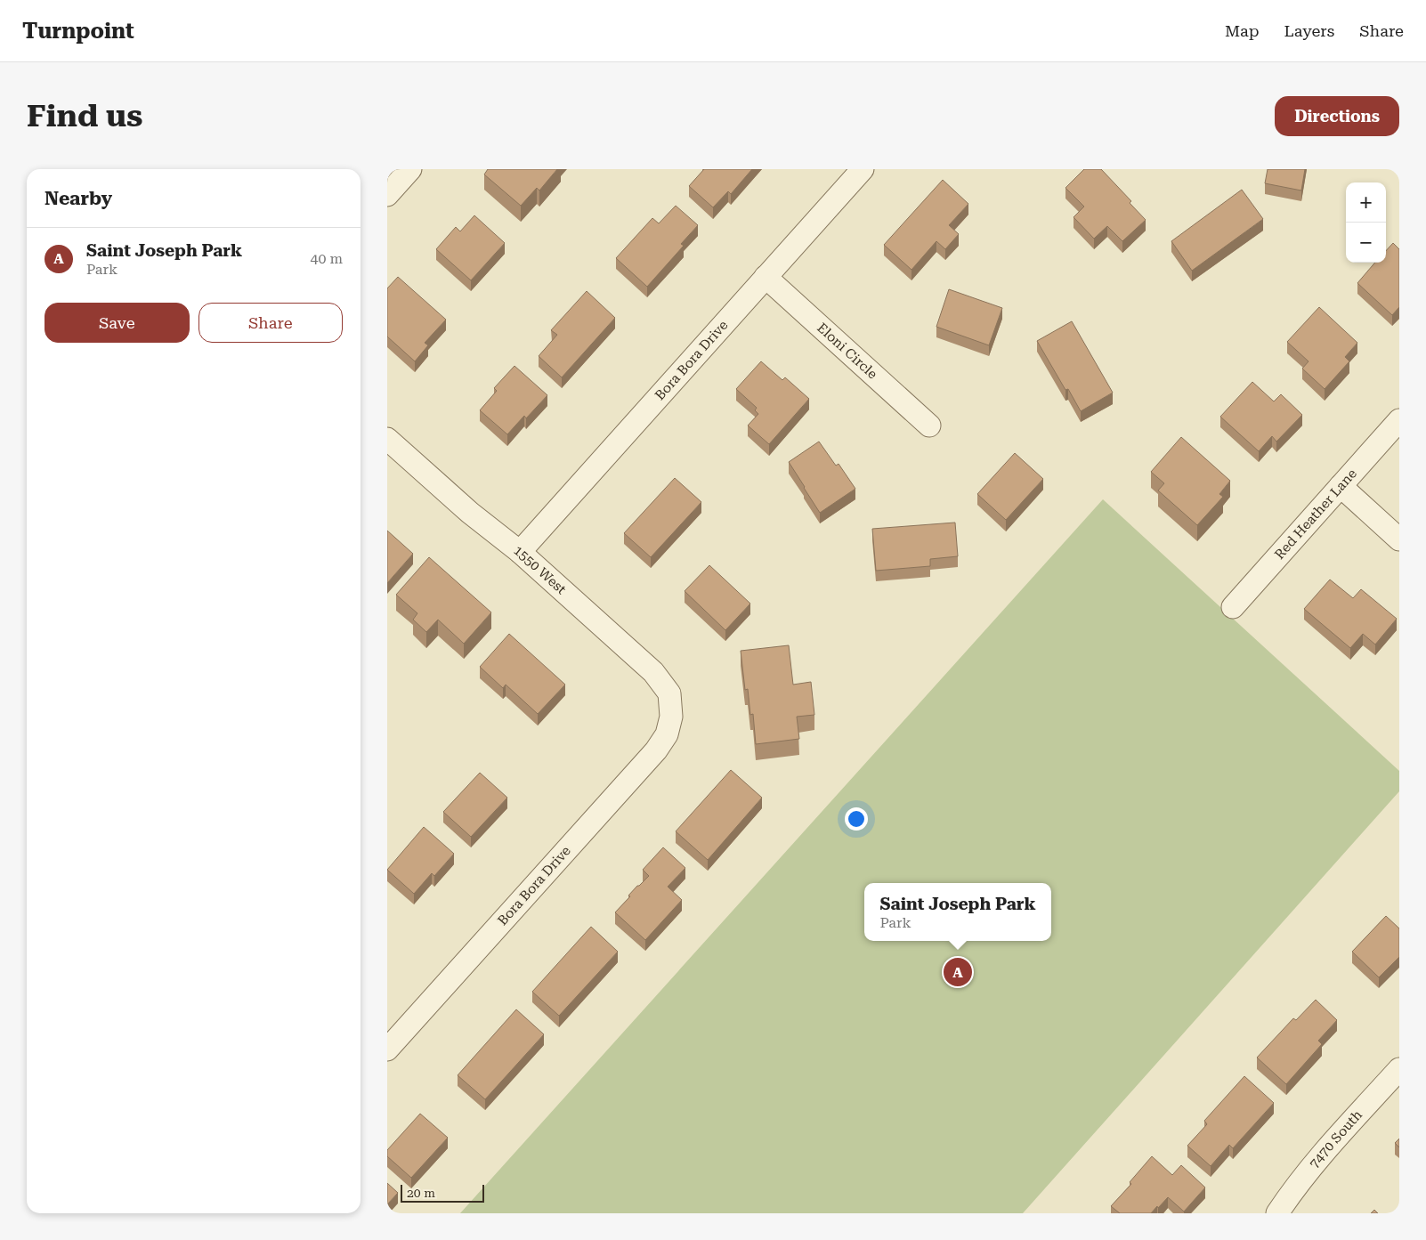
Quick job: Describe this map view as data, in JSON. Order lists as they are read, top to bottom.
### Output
{
  "streets": {
    "street": [
      "Eloni Circle",
      "Bora Bora Drive",
      "Red Heather Lane",
      "1550 West",
      "7470 South"
    ]
  },
  "crossings": [
    ["Eloni Circle", "Bora Bora Drive"],
    ["Bora Bora Drive", "1550 West"]
  ],
  "scale_bar": "20 m",
  "page": {
    "header": "Turnpoint",
    "nav": ["Map", "Layers", "Share"],
    "buttons": [
      "Directions",
      ["Save", "Share"]
    ],
    "title": "Find us",
    "heading": "Nearby",
    "map_buttons": ["+", "−"],
    "list": [
      {
        "mark": "A",
        "name": "Saint Joseph Park",
        "note": "Park",
        "value": "40 m"
      }
    ],
    "popup": ["Saint Joseph Park", "Park"],
    "pins": "A",
    "scale": "20 m"
  }
}
